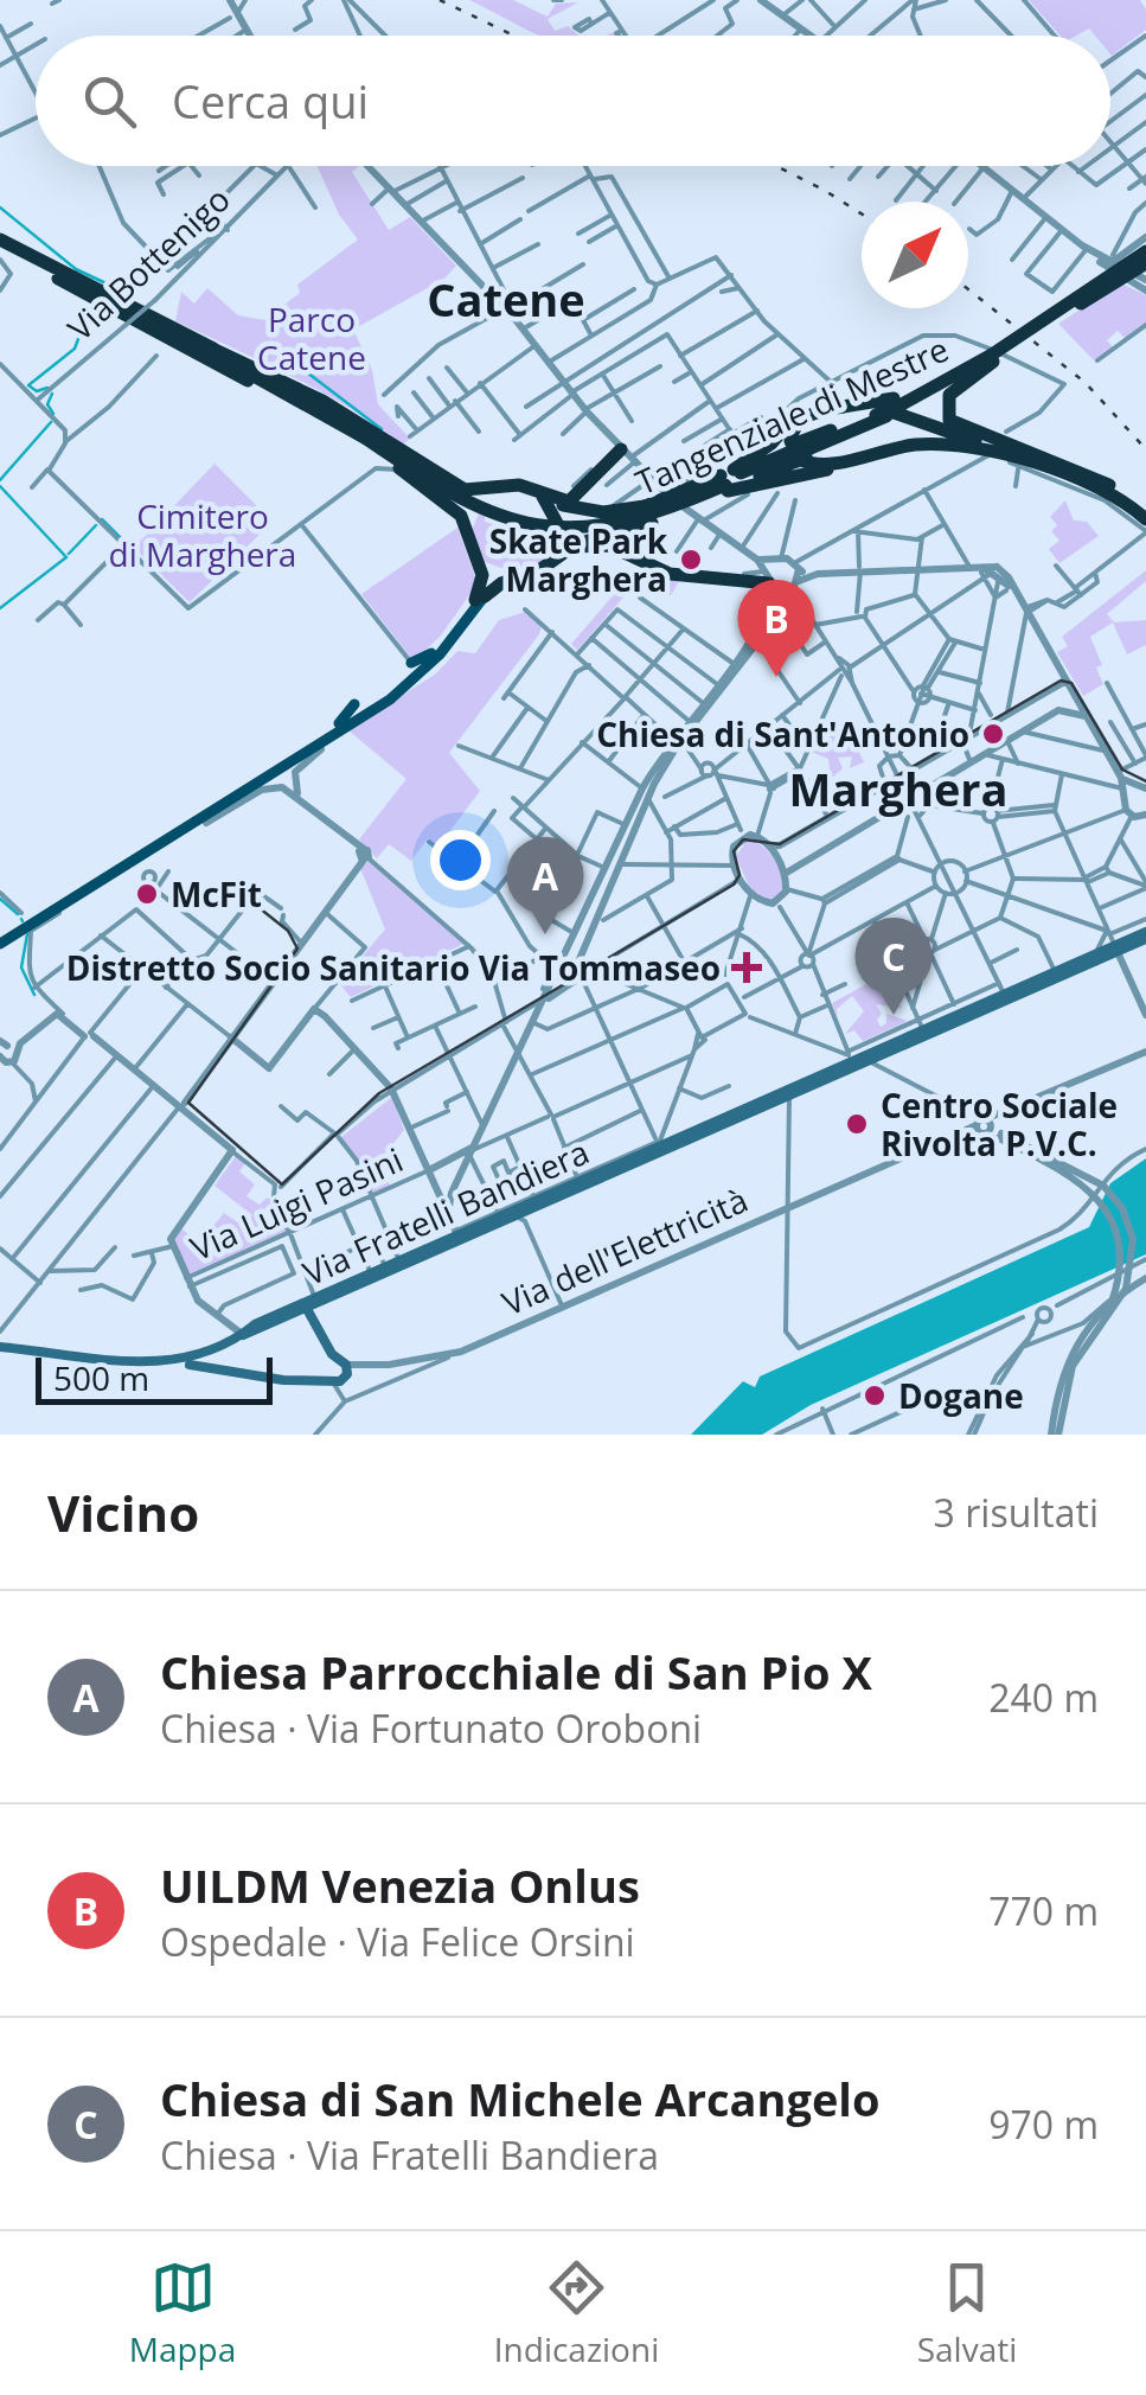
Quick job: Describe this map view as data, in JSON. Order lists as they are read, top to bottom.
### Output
{
  "streets": {
    "highway": ["Tangenziale di Mestre"],
    "main road": ["Via Fratelli Bandiera"],
    "street": ["Via Bottenigo", "Via Luigi Pasini", "Via dell'Elettricità"]
  },
  "districts": ["Catene", "Marghera"],
  "parks": ["Parco Catene", "Cimitero di Marghera"],
  "places": {
    "other": [
      "Skate Park Marghera",
      "Chiesa di Sant'Antonio",
      "McFit",
      "Centro Sociale Rivolta P.V.C.",
      "Dogane"
    ],
    "health": ["Distretto Socio Sanitario Via Tommaseo"]
  },
  "scale_bar": "500 m",
  "north": "top right",
  "page": {
    "search": "Cerca qui",
    "pins": ["B", "A", "C"],
    "scale": "500 m",
    "heading": ["Vicino", "3 risultati"],
    "list": [
      {
        "mark": "A",
        "name": "Chiesa Parrocchiale di San Pio X",
        "note": "Chiesa · Via Fortunato Oroboni",
        "value": "240 m"
      },
      {
        "mark": "B",
        "name": "UILDM Venezia Onlus",
        "note": "Ospedale · Via Felice Orsini",
        "value": "770 m"
      },
      {
        "mark": "C",
        "name": "Chiesa di San Michele Arcangelo",
        "note": "Chiesa · Via Fratelli Bandiera",
        "value": "970 m"
      }
    ],
    "nav": ["Mappa", "Indicazioni", "Salvati"]
  }
}
